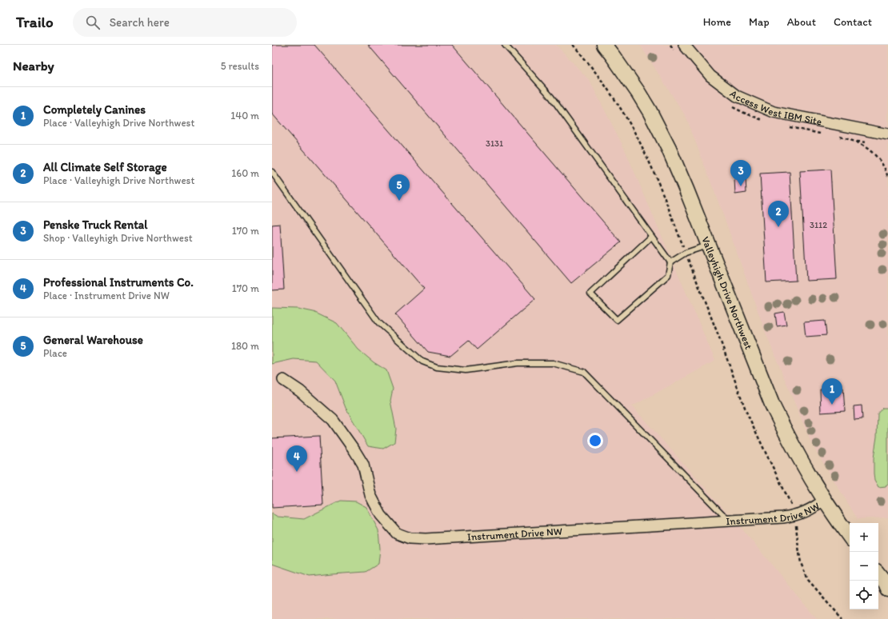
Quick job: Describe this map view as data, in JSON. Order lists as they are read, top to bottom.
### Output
{
  "streets": {
    "main road": ["Valleyhigh Drive Northwest"],
    "street": ["Access West IBM Site", "Instrument Drive NW"]
  },
  "crossings": [
    ["Valleyhigh Drive Northwest", "Instrument Drive NW"]
  ],
  "house_numbers": ["3131", "3112"],
  "page": {
    "header": "Trailo",
    "search": "Search here",
    "nav": [
      "Home",
      "Map",
      "About",
      "Contact"
    ],
    "heading": ["Nearby", "5 results"],
    "list": [
      {
        "mark": "1",
        "name": "Completely Canines",
        "note": "Place · Valleyhigh Drive Northwest",
        "value": "140 m"
      },
      {
        "mark": "2",
        "name": "All Climate Self Storage",
        "note": "Place · Valleyhigh Drive Northwest",
        "value": "160 m"
      },
      {
        "mark": "3",
        "name": "Penske Truck Rental",
        "note": "Shop · Valleyhigh Drive Northwest",
        "value": "170 m"
      },
      {
        "mark": "4",
        "name": "Professional Instruments Co.",
        "note": "Place · Instrument Drive NW",
        "value": "170 m"
      },
      {
        "mark": "5",
        "name": "General Warehouse",
        "note": "Place",
        "value": "180 m"
      }
    ],
    "pins": [
      "3",
      "5",
      "2",
      "1",
      "4"
    ],
    "map_buttons": ["+", "−"]
  }
}
